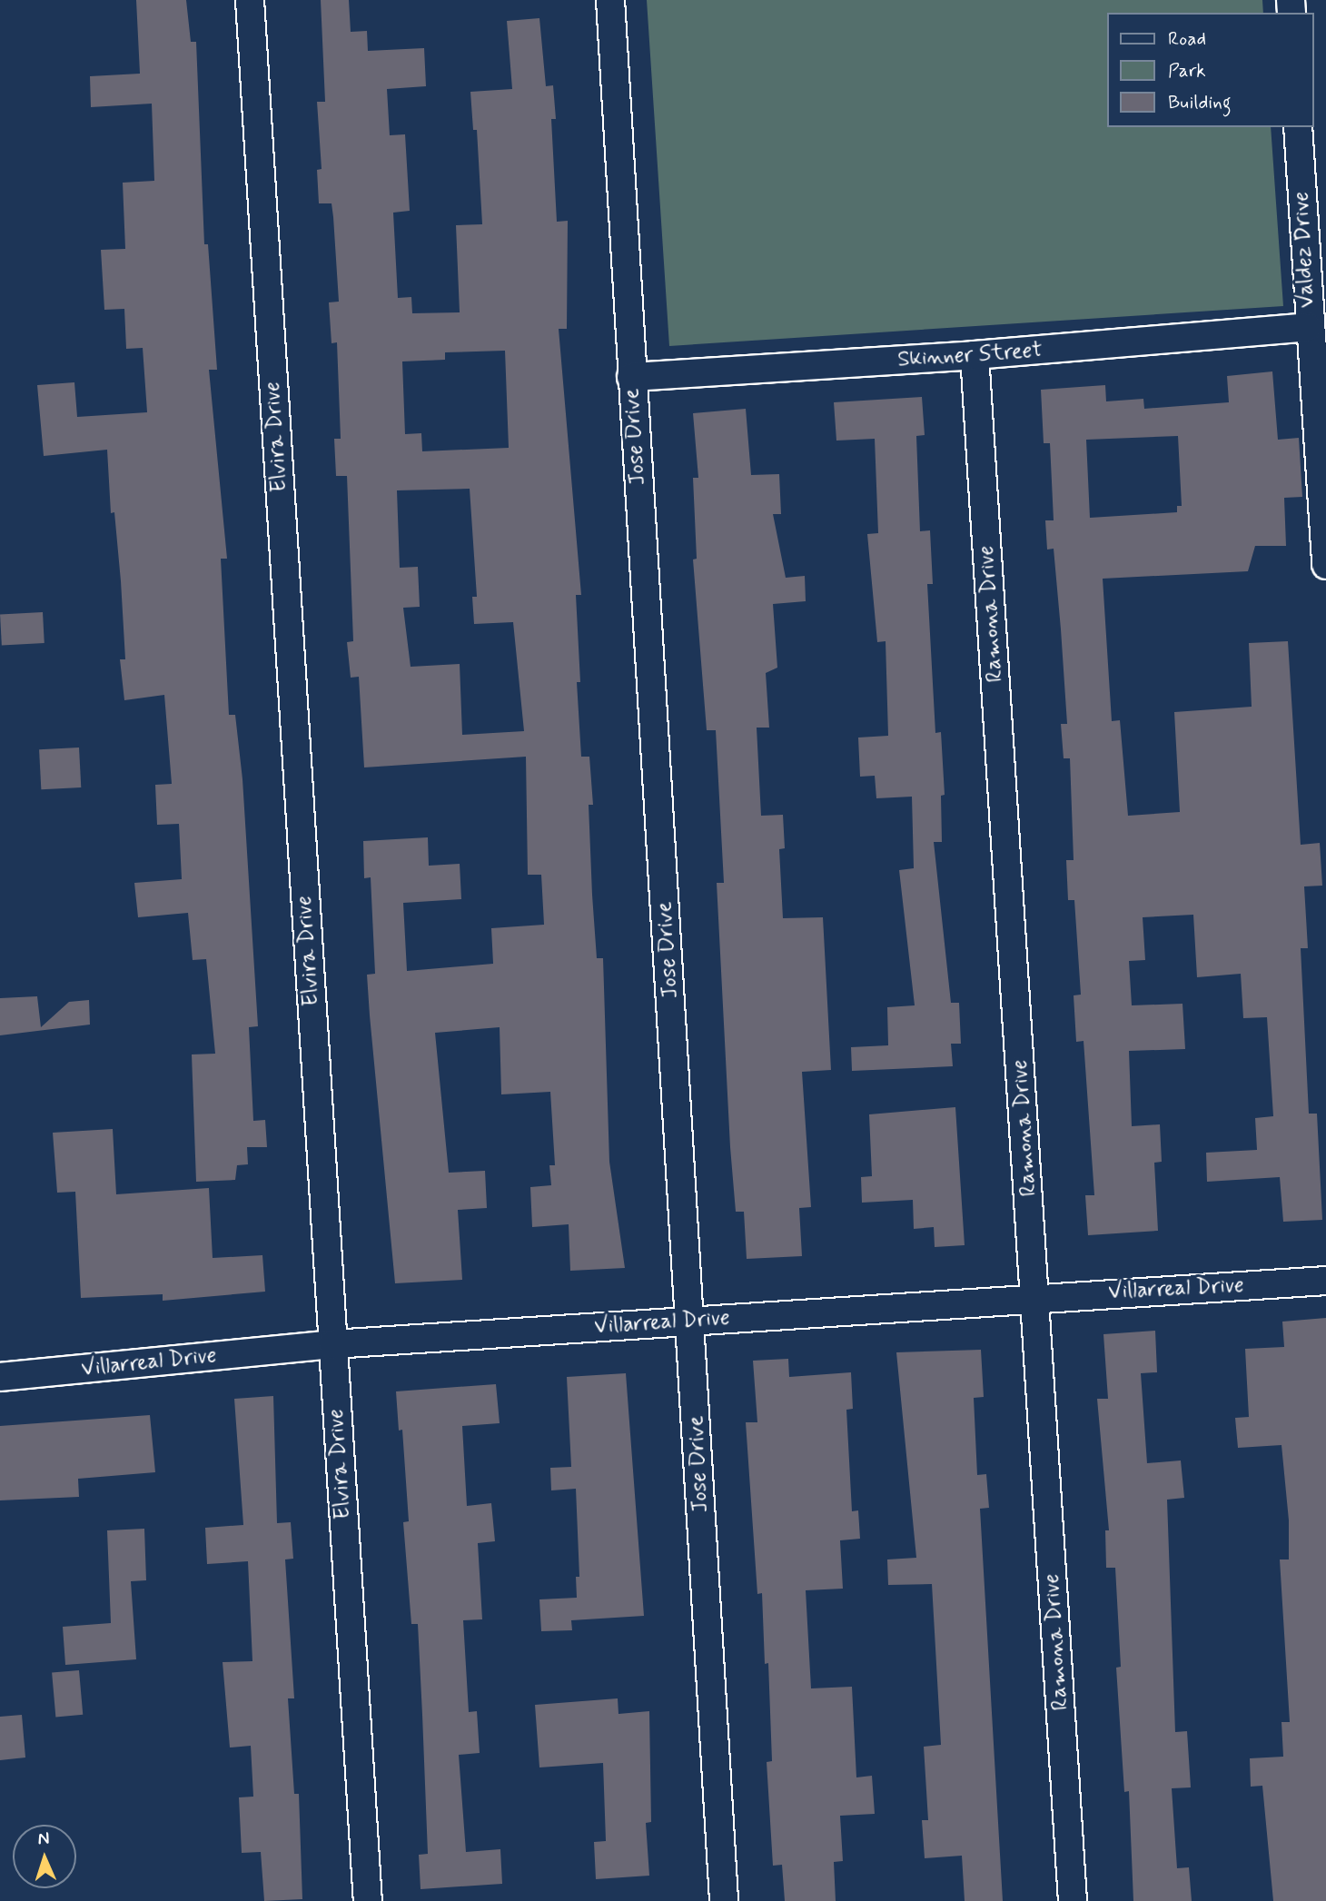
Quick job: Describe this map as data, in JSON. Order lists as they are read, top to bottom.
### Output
{
  "streets": {
    "street": [
      "Valdez Drive",
      "Skinner Street",
      "Elvira Drive",
      "Jose Drive",
      "Ramona Drive",
      "Villarreal Drive"
    ]
  },
  "crossings": [
    ["Valdez Drive", "Skinner Street"],
    ["Skinner Street", "Jose Drive"],
    ["Skinner Street", "Ramona Drive"],
    ["Elvira Drive", "Villarreal Drive"],
    ["Jose Drive", "Villarreal Drive"],
    ["Ramona Drive", "Villarreal Drive"]
  ],
  "legend": ["Road", "Park", "Building"],
  "north": "top"
}
